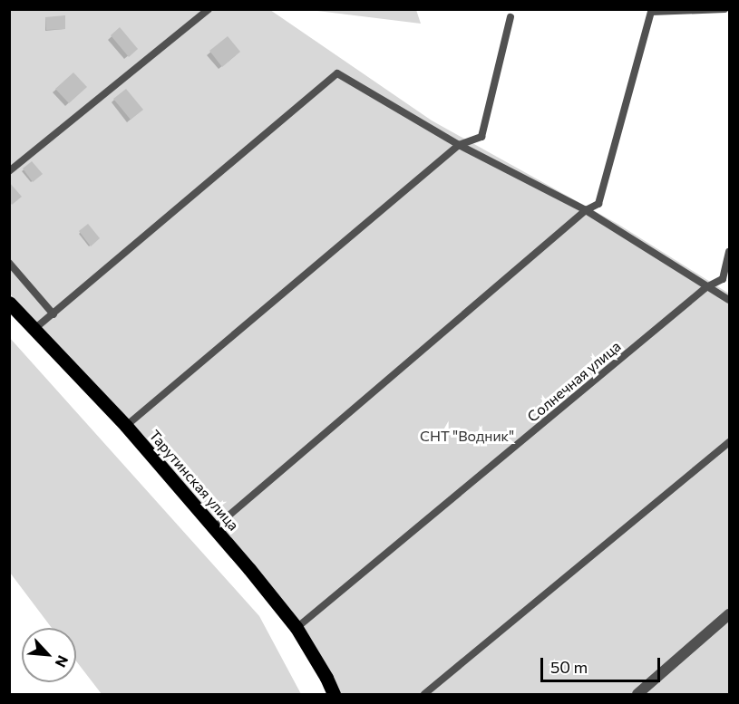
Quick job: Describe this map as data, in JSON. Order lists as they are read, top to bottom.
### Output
{
  "streets": {
    "main road": ["Тарутинская улица"],
    "lane": ["Солнечная улица"]
  },
  "crossings": [
    ["Солнечная улица", "Тарутинская улица"]
  ],
  "parks": ["СНТ \"Водник\""],
  "scale_bar": "50 m",
  "north": "bottom right"
}
